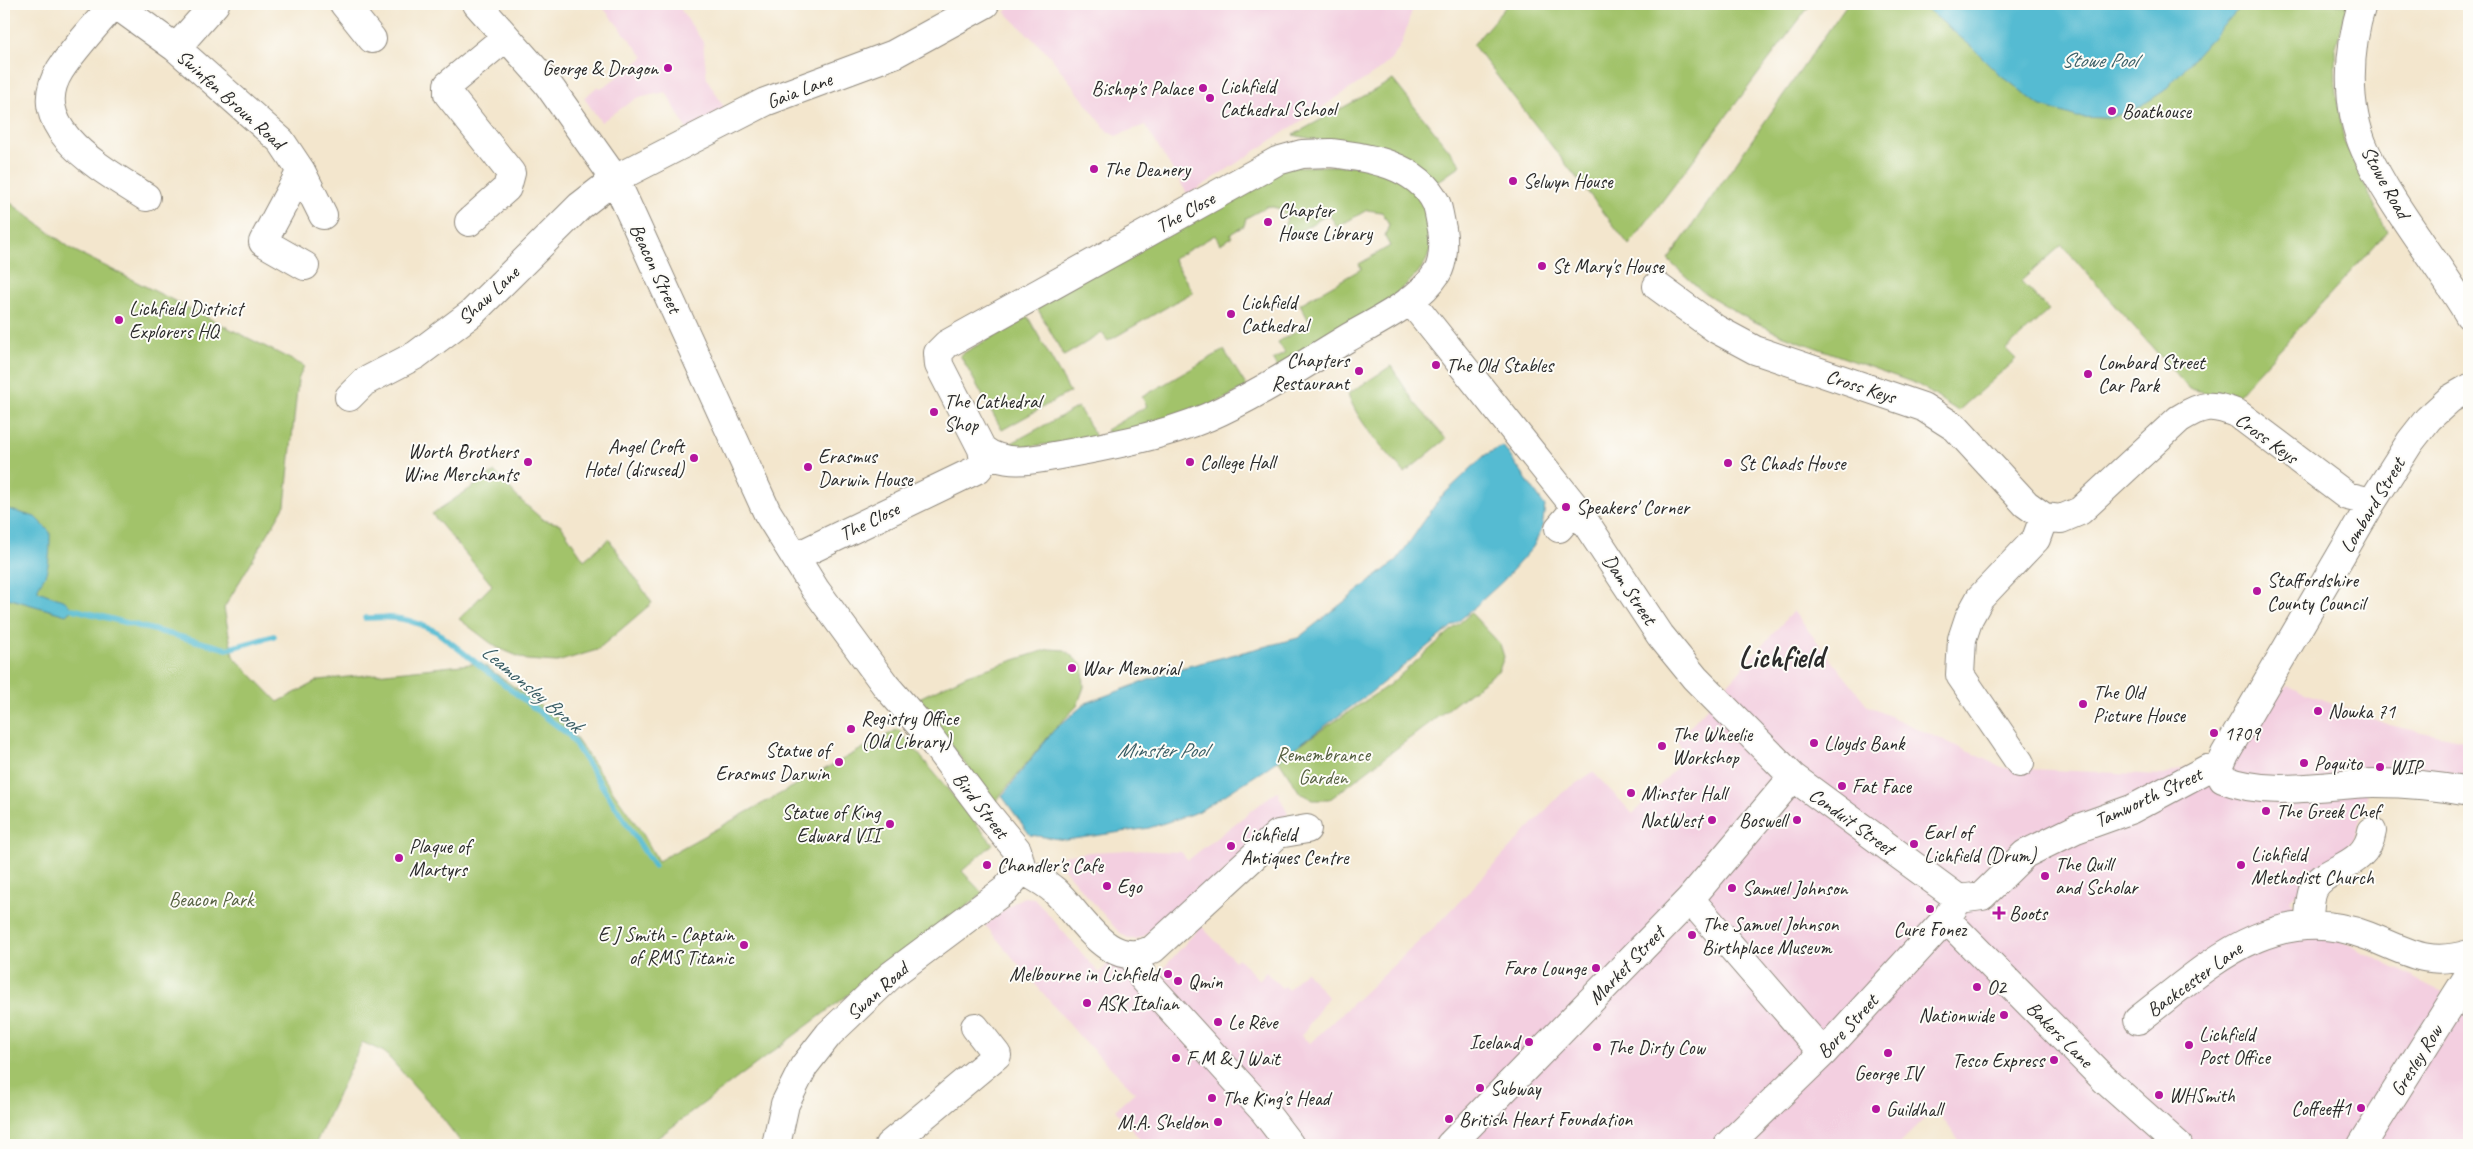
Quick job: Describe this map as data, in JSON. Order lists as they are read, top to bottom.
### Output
{
  "streets": {
    "street": [
      "Gaia Lane",
      "Swinfen Broun Road",
      "Stowe Road",
      "The Close",
      "Beacon Street",
      "Shaw Lane",
      "Cross Keys",
      "Lombard Street",
      "Dam Street",
      "Tamworth Street",
      "Bird Street",
      "Conduit Street",
      "Market Street",
      "Backcester Lane",
      "Swan Road",
      "Bore Street",
      "Bakers Lane",
      "Gresley Row"
    ]
  },
  "crossings": [
    ["Gaia Lane", "Beacon Street"],
    ["Gaia Lane", "Shaw Lane"],
    ["The Close", "Beacon Street"],
    ["The Close", "Dam Street"],
    ["The Close", "Bird Street"],
    ["Beacon Street", "Shaw Lane"],
    ["Beacon Street", "Bird Street"],
    ["Cross Keys", "Lombard Street"],
    ["Lombard Street", "Tamworth Street"],
    ["Dam Street", "Conduit Street"],
    ["Dam Street", "Market Street"],
    ["Tamworth Street", "Conduit Street"],
    ["Tamworth Street", "Bore Street"],
    ["Tamworth Street", "Bakers Lane"],
    ["Bird Street", "Swan Road"],
    ["Conduit Street", "Market Street"],
    ["Conduit Street", "Bore Street"],
    ["Conduit Street", "Bakers Lane"],
    ["Bore Street", "Bakers Lane"]
  ],
  "districts": ["Lichfield"],
  "water": ["Stowe Pool", "Leamonsley Brook", "Minster Pool"],
  "parks": ["Remembrance Garden", "Beacon Park"],
  "places": {
    "other": [
      "George & Dragon",
      "Bishop's Palace",
      "Lichfield Cathedral School",
      "Boathouse",
      "The Deanery",
      "Selwyn House",
      "Chapter House Library",
      "St Mary's House",
      "Lichfield Cathedral",
      "Lichfield District Explorers HQ",
      "The Old Stables",
      "Chapters Restaurant",
      "Lombard Street Car Park",
      "The Cathedral Shop",
      "Angel Croft Hotel (disused)",
      "Worth Brothers Wine Merchants",
      "College Hall",
      "St Chads House",
      "Erasmus Darwin House",
      "Speakers' Corner",
      "Staffordshire County Council",
      "War Memorial",
      "The Old Picture House",
      "Nowka 71",
      "Registry Office (Old Library)",
      "1709",
      "Lloyds Bank",
      "The Wheelie Workshop",
      "Statue of Erasmus Darwin",
      "Poquito",
      "WIP",
      "Fat Face",
      "Minster Hall",
      "The Greek Chef",
      "NatWest",
      "Boswell",
      "Statue of King Edward VII",
      "Earl of Lichfield (Drum)",
      "Lichfield Antiques Centre",
      "Plaque of Martyrs",
      "Chandler's Cafe",
      "Lichfield Methodist Church",
      "The Quill and Scholar",
      "Ego",
      "Samuel Johnson",
      "Cure Fonez",
      "The Samuel Johnson Birthplace Museum",
      "E J Smith - Captain of RMS Titanic",
      "Faro Lounge",
      "Melbourne in Lichfield",
      "Qmin",
      "O2",
      "ASK Italian",
      "Nationwide",
      "Le Rêve",
      "Iceland",
      "Lichfield Post Office",
      "The Dirty Cow",
      "George IV",
      "F M & J Wait",
      "Tesco Express",
      "Subway",
      "WHSmith",
      "The King's Head",
      "Coffee#1",
      "Guildhall",
      "British Heart Foundation",
      "M.A. Sheldon"
    ],
    "health": ["Boots"]
  }
}
